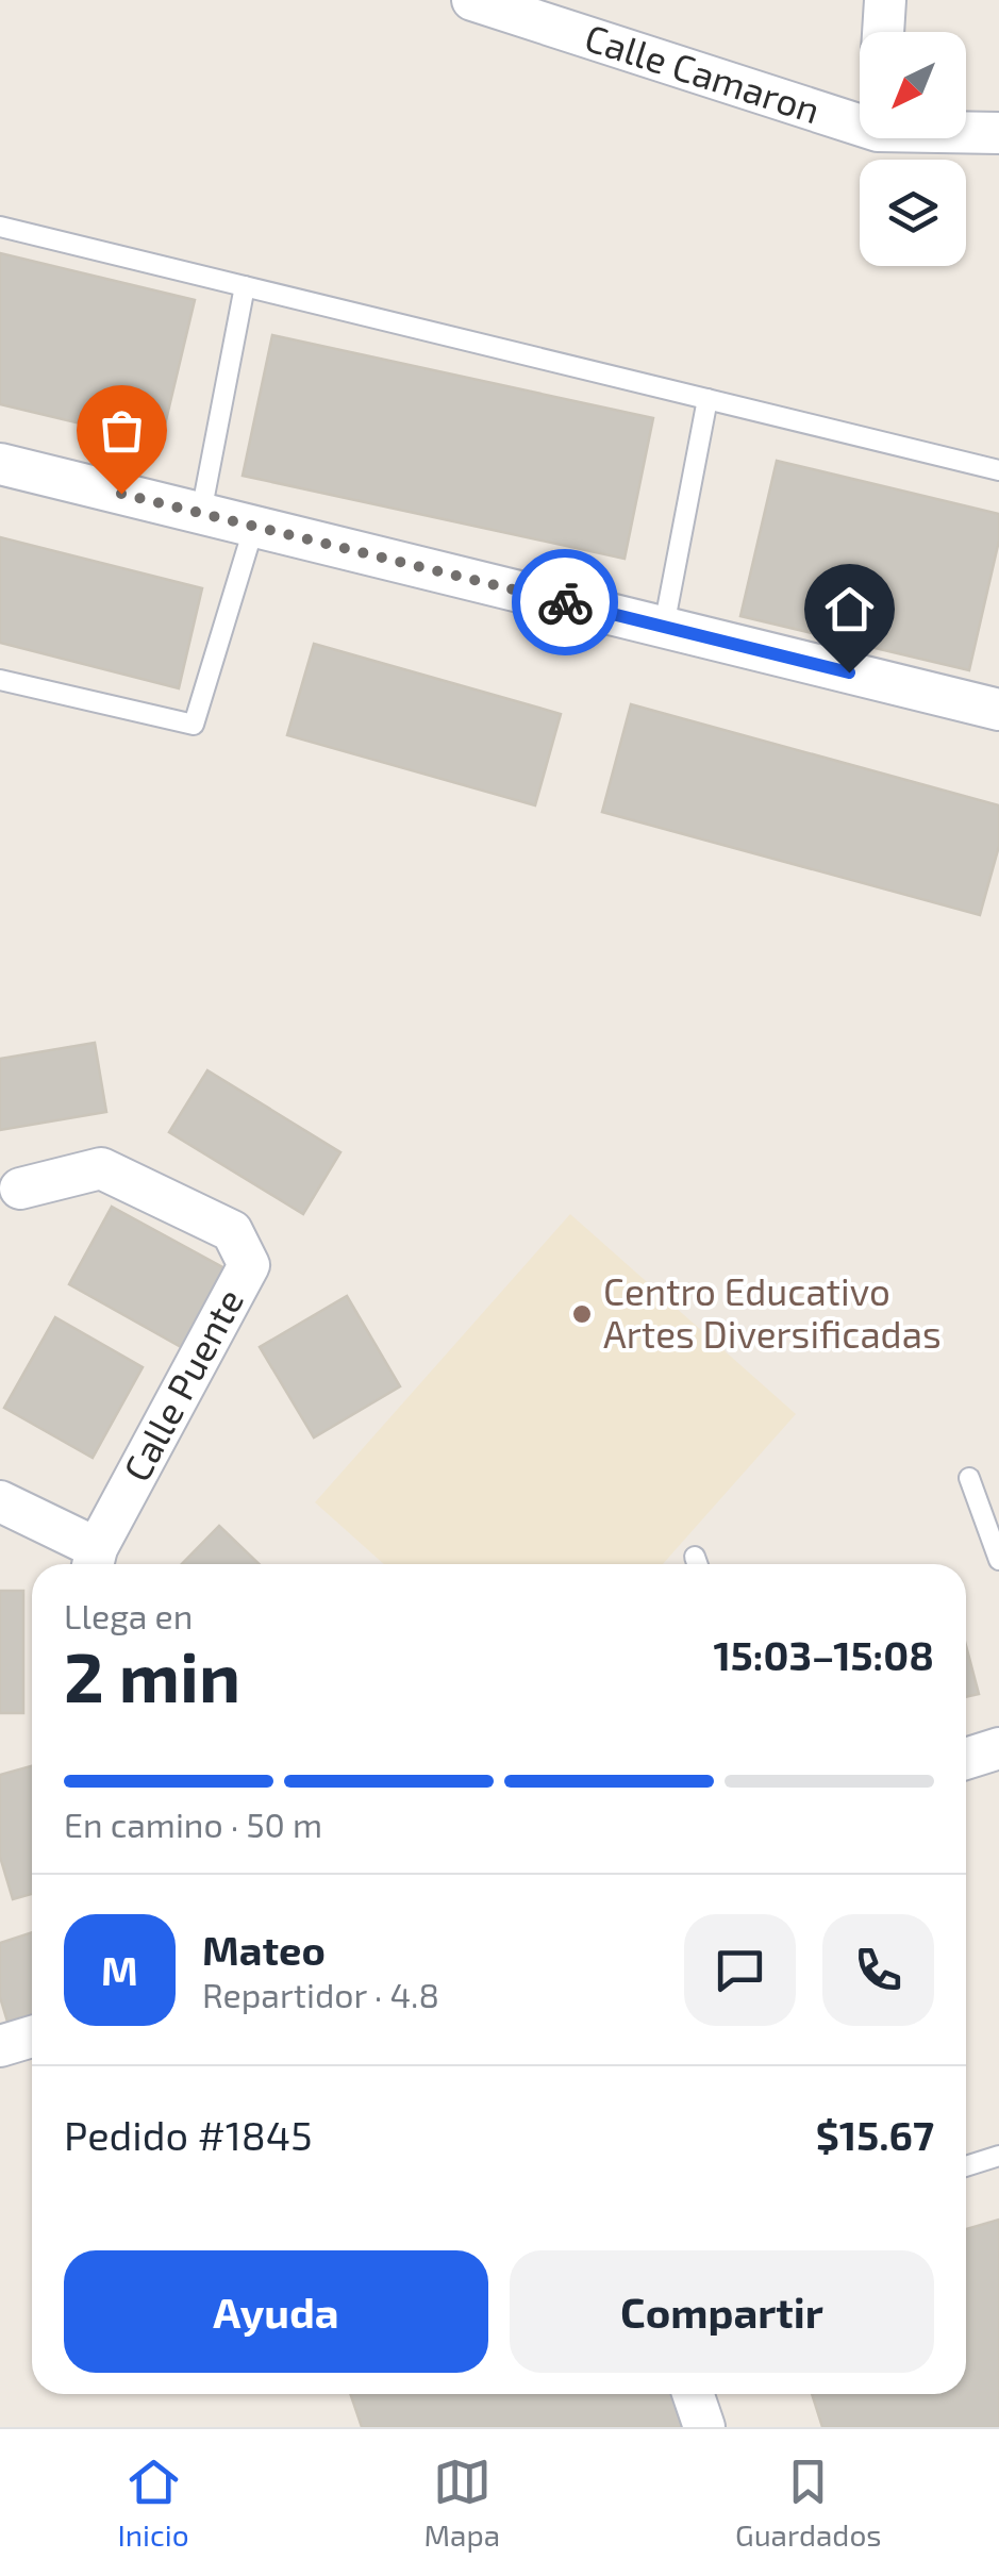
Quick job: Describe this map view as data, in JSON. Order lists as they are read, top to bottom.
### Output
{
  "streets": {
    "street": ["Calle Camaron", "Calle Puente"]
  },
  "places": ["Centro Educativo Artes Diversificadas"],
  "north": "bottom left",
  "page": {
    "heading": ["2 min", "Llega en", "15:03–15:08"],
    "panel": [
      "Mateo",
      "Repartidor · 4.8",
      "Pedido #1845",
      "$15.67"
    ],
    "bar": "En camino · 50 m",
    "round": "M",
    "buttons": ["Ayuda", "Compartir"],
    "tabs": ["Inicio", "Mapa", "Guardados"]
  }
}
